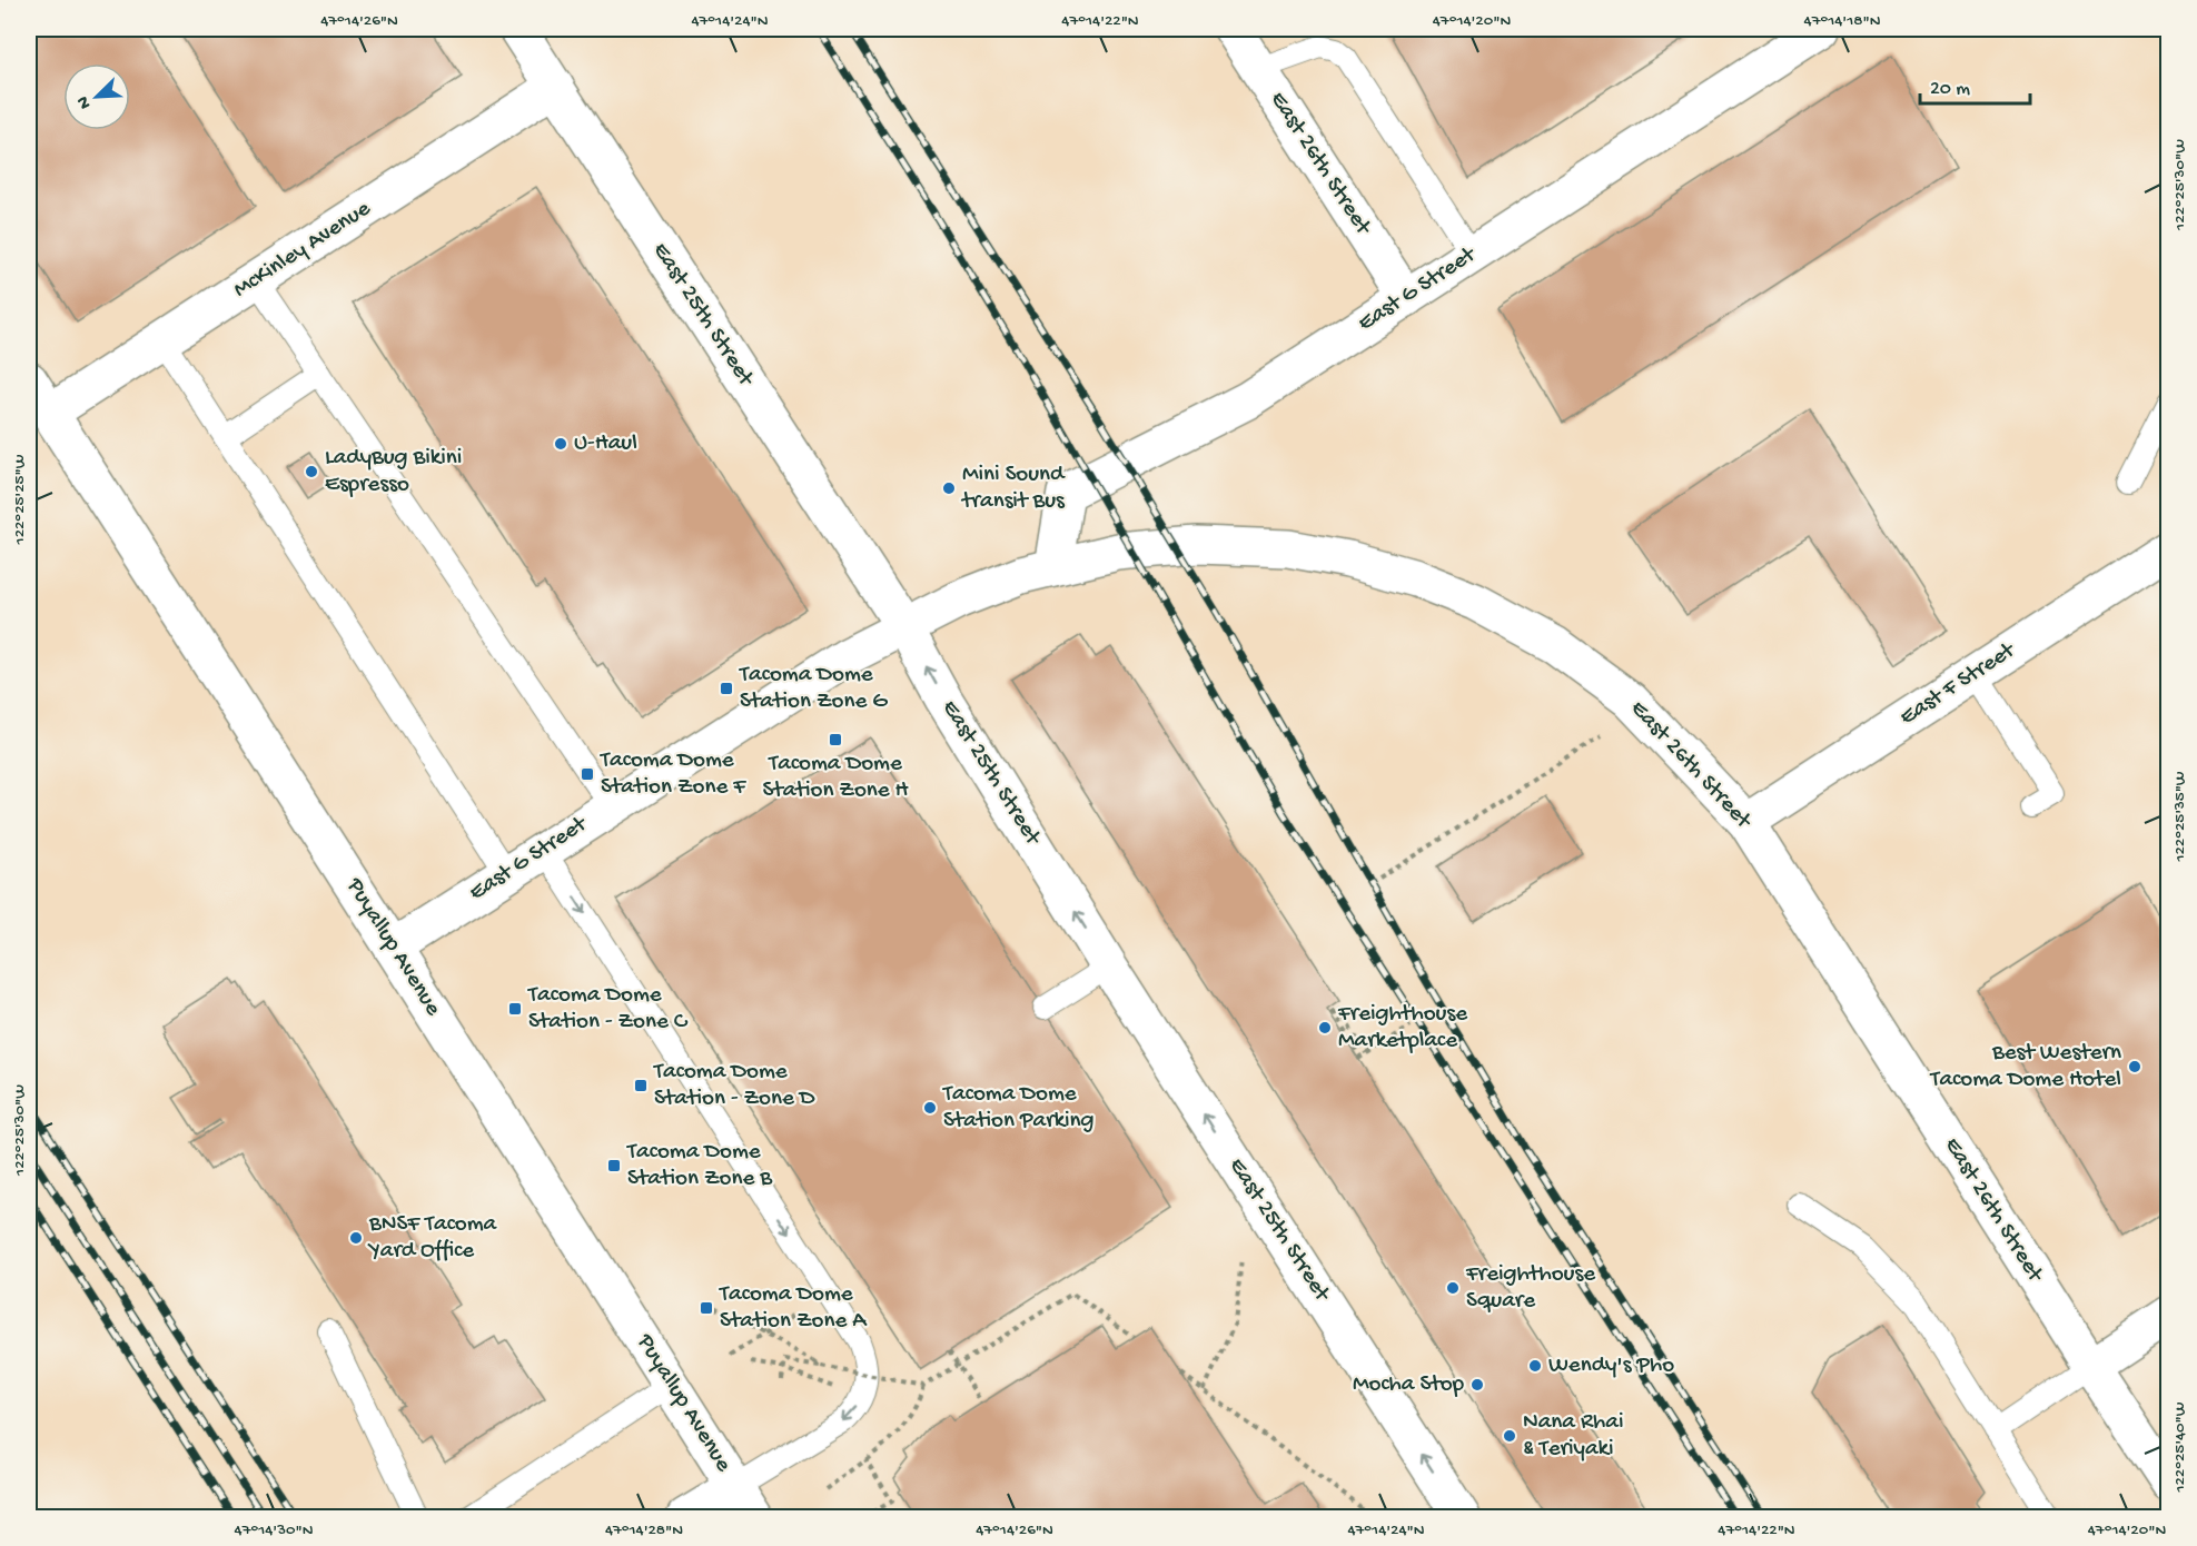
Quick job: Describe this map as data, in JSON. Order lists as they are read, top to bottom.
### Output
{
  "streets": {
    "street": [
      "East 26th Street",
      "McKinley Avenue",
      "East G Street",
      "East 25th Street",
      "East F Street",
      "Puyallup Avenue"
    ]
  },
  "crossings": [
    ["East 26th Street", "East G Street"],
    ["East 26th Street", "East 25th Street"],
    ["East 26th Street", "East F Street"],
    ["McKinley Avenue", "East 25th Street"],
    ["McKinley Avenue", "Puyallup Avenue"],
    ["East G Street", "East 25th Street"],
    ["East G Street", "Puyallup Avenue"]
  ],
  "one_way": ["East 25th Street"],
  "places": {
    "other": [
      "U-Haul",
      "LadyBug Bikini Espresso",
      "Mini Sound transit Bus",
      "Freighthouse Marketplace",
      "Best Western Tacoma Dome Hotel",
      "Tacoma Dome Station Parking",
      "BNSF Tacoma Yard Office",
      "Freighthouse Square",
      "Wendy's Pho",
      "Mocha Stop",
      "Nana Rhai & Teriyaki"
    ],
    "transit": [
      "Tacoma Dome Station Zone G",
      "Tacoma Dome Station Zone H",
      "Tacoma Dome Station Zone F",
      "Tacoma Dome Station - Zone C",
      "Tacoma Dome Station - Zone D",
      "Tacoma Dome Station Zone B",
      "Tacoma Dome Station Zone A"
    ]
  },
  "scale_bar": "20 m",
  "north": "bottom left",
  "coordinates": [
    "47°14'26\"N",
    "47°14'24\"N",
    "47°14'22\"N",
    "47°14'20\"N",
    "47°14'18\"N",
    "122°25'30\"W",
    "122°25'25\"W",
    "122°25'35\"W",
    "122°25'40\"W",
    "47°14'30\"N",
    "47°14'28\"N"
  ]
}
